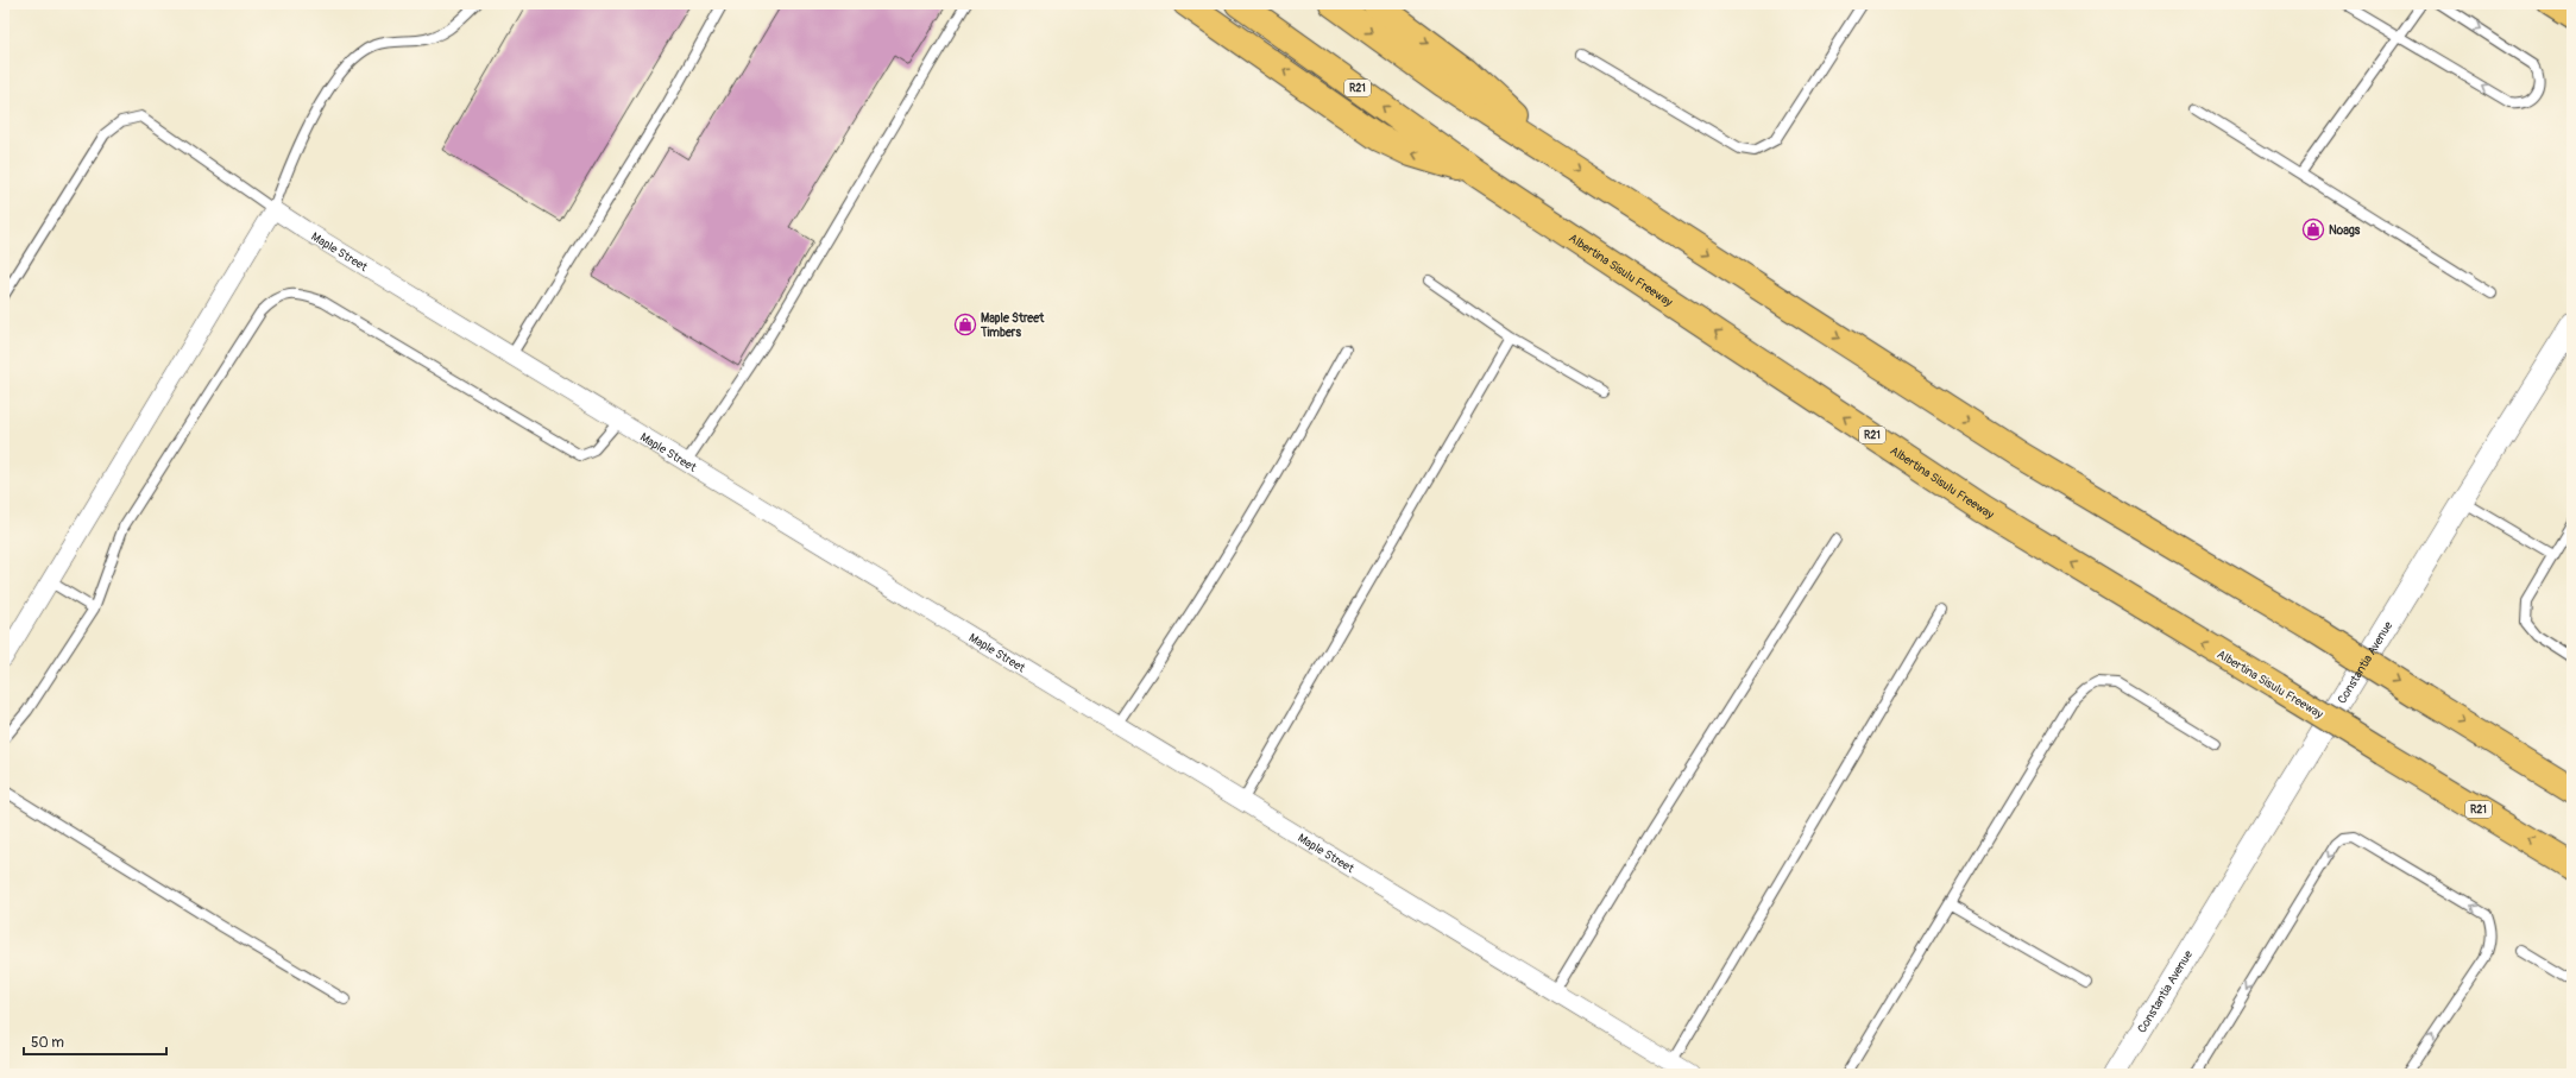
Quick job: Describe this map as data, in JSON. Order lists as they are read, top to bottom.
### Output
{
  "streets": {
    "main road": ["R21", "Albertina Sisulu Freeway"],
    "street": ["Maple Street", "Constantia Avenue"]
  },
  "places": {
    "shop": ["Noags", "Maple Street Timbers"]
  },
  "scale_bar": "50 m"
}
